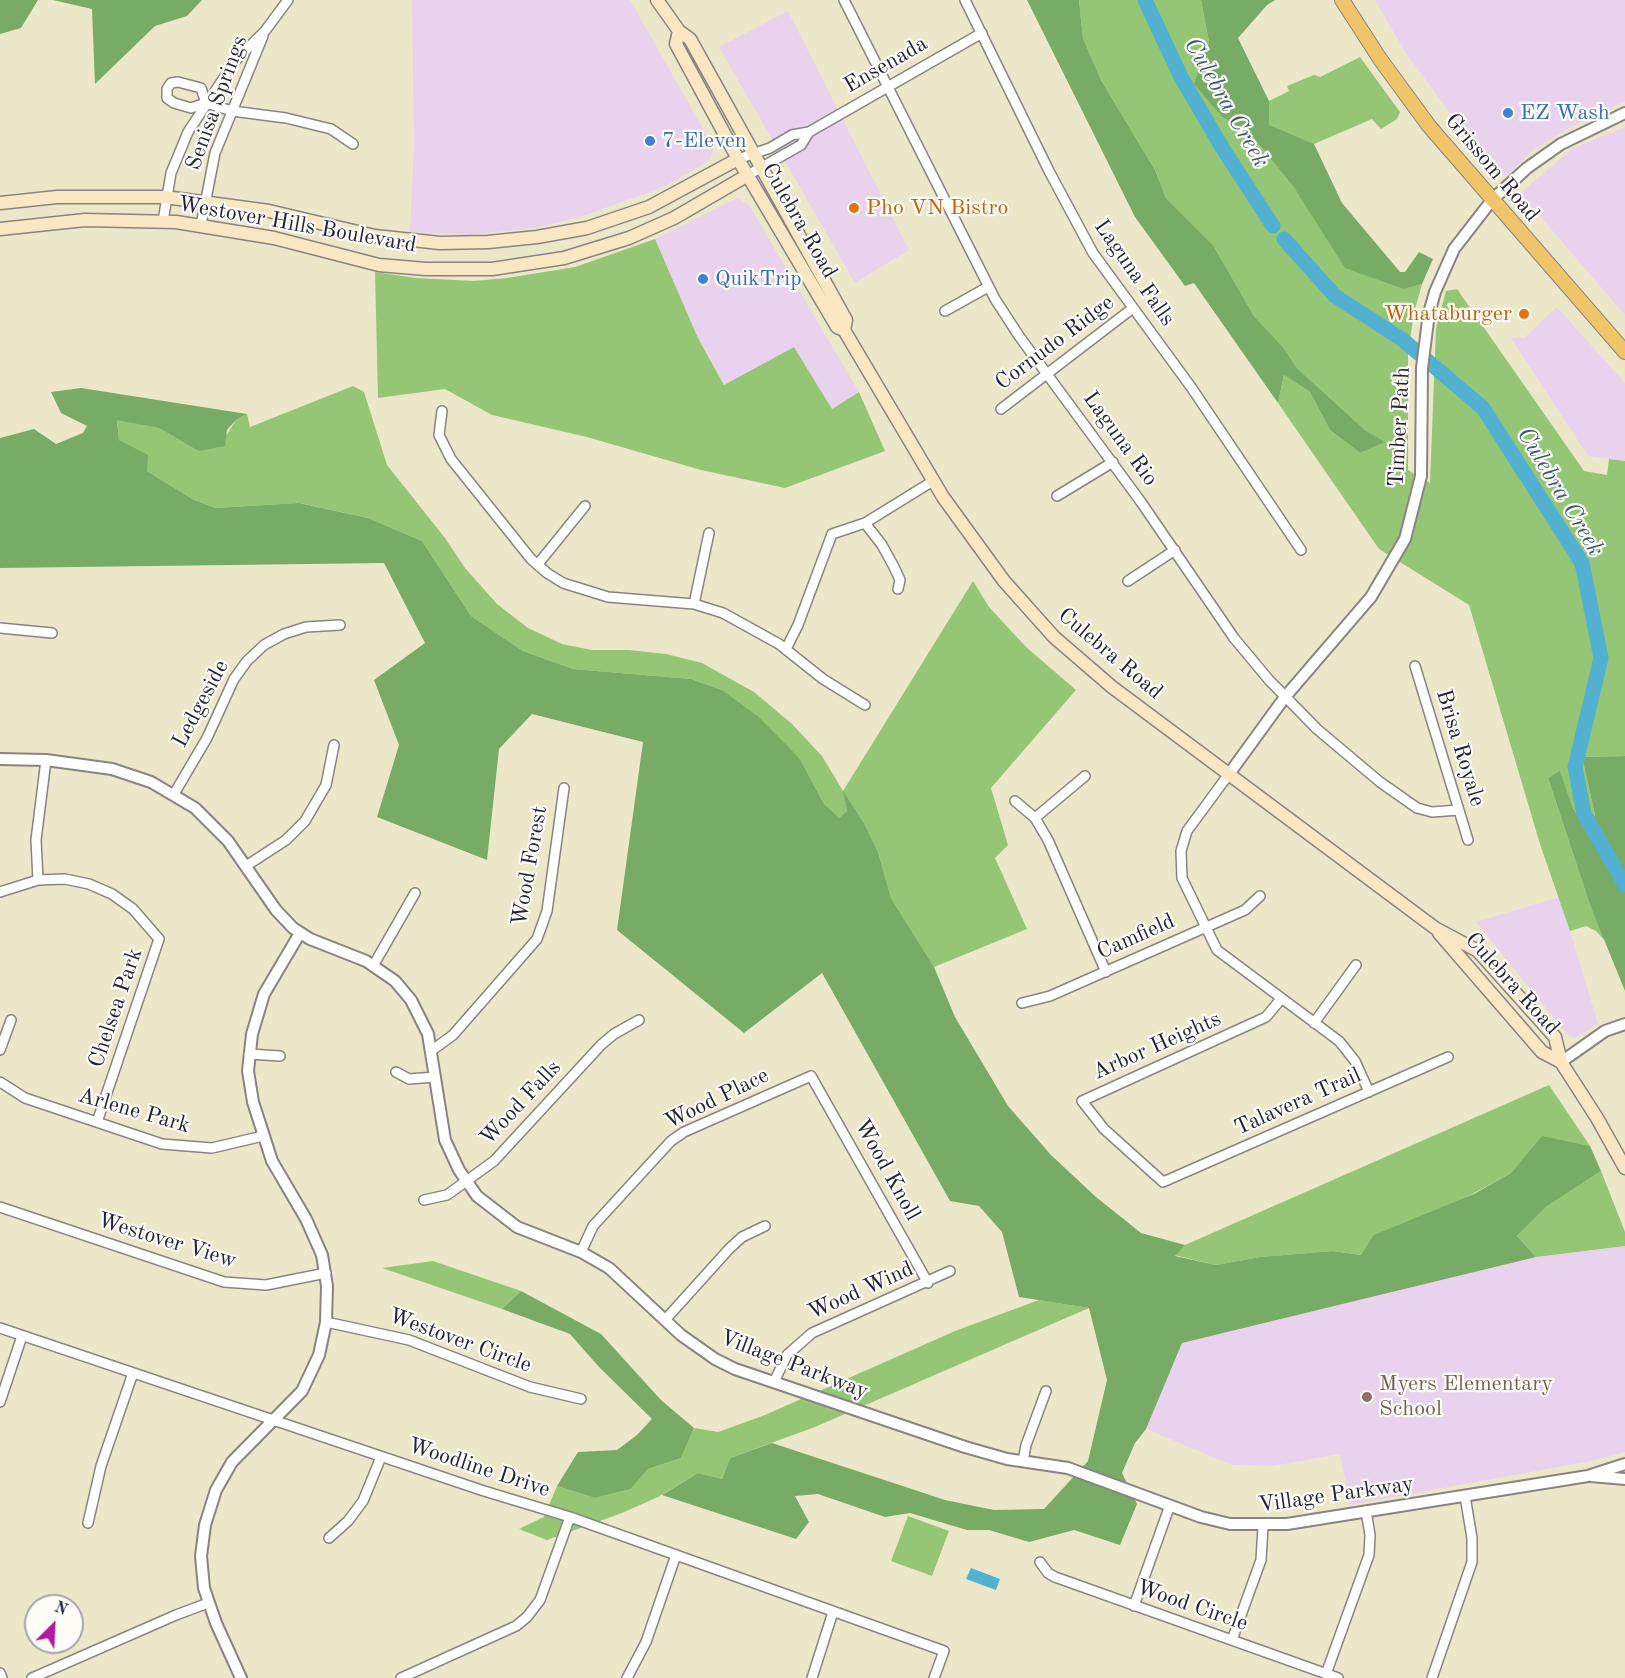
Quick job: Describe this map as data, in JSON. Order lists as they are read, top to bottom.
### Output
{
  "streets": {
    "main road": ["Grissom Road", "Culebra Road", "Westover Hills Boulevard"],
    "street": [
      "Ensenada",
      "Senisa Springs",
      "Laguna Falls",
      "Cornudo Ridge",
      "Timber Path",
      "Laguna Rio",
      "Ledgeside",
      "Brisa Royale",
      "Wood Forest",
      "Camfield",
      "Chelsea Park",
      "Arbor Heights",
      "Wood Place",
      "Talavera Trail",
      "Wood Falls",
      "Arlene Park",
      "Wood Knoll",
      "Westover View",
      "Wood Wind",
      "Westover Circle",
      "Village Parkway",
      "Woodline Drive",
      "Wood Circle"
    ]
  },
  "crossings": [
    ["Ensenada", "Culebra Road"],
    ["Ensenada", "Westover Hills Boulevard"],
    ["Ensenada", "Laguna Falls"],
    ["Ensenada", "Laguna Rio"],
    ["Senisa Springs", "Westover Hills Boulevard"],
    ["Grissom Road", "Timber Path"],
    ["Culebra Road", "Westover Hills Boulevard"],
    ["Culebra Road", "Timber Path"],
    ["Laguna Falls", "Cornudo Ridge"],
    ["Cornudo Ridge", "Laguna Rio"],
    ["Timber Path", "Laguna Rio"],
    ["Laguna Rio", "Brisa Royale"],
    ["Ledgeside", "Village Parkway"],
    ["Wood Forest", "Village Parkway"],
    ["Chelsea Park", "Arlene Park"],
    ["Arbor Heights", "Talavera Trail"],
    ["Wood Place", "Wood Knoll"],
    ["Wood Place", "Village Parkway"],
    ["Wood Falls", "Village Parkway"],
    ["Wood Knoll", "Wood Wind"],
    ["Wood Wind", "Village Parkway"]
  ],
  "water": ["Culebra Creek"],
  "places": [
    "EZ Wash",
    "7-Eleven",
    "Pho VN Bistro",
    "QuikTrip",
    "Whataburger",
    "Myers Elementary School"
  ],
  "north": "top right"
}
